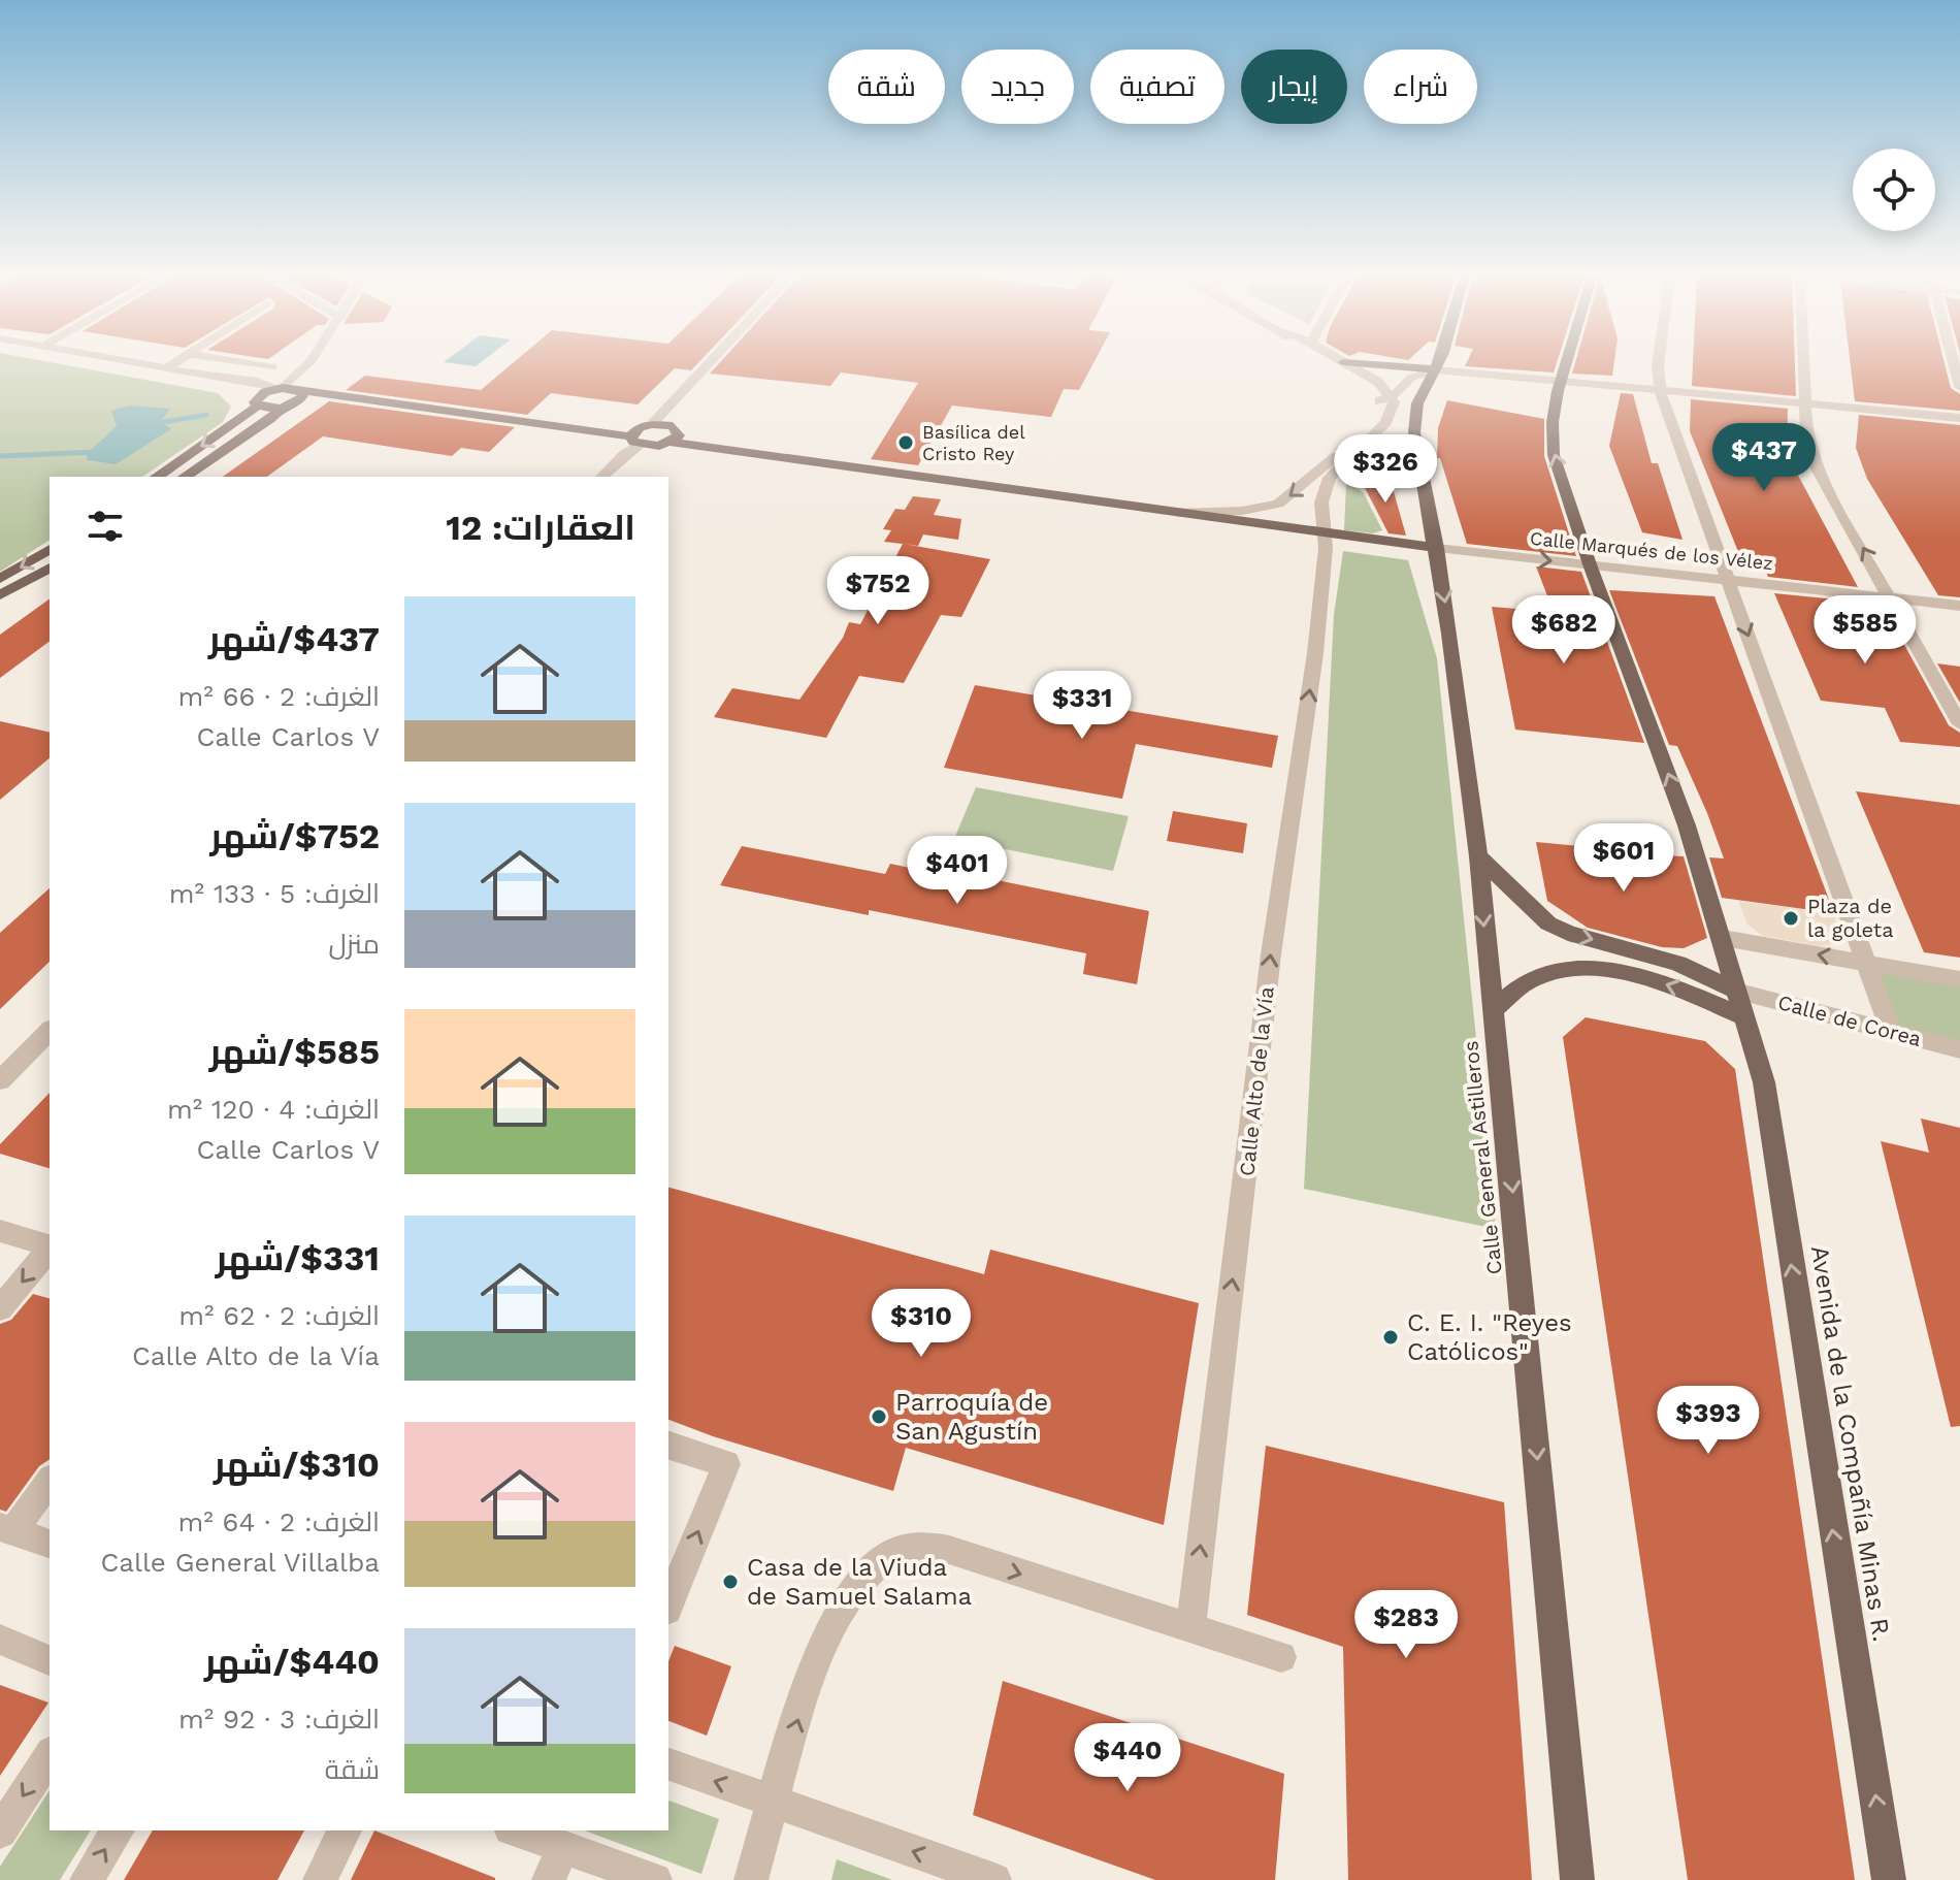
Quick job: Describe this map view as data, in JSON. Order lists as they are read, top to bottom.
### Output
{
  "streets": {
    "main road": ["Calle General Astilleros", "Avenida de la Compañía Minas R."],
    "street": ["Calle Marqués de los Vélez", "Calle de Corea", "Calle Alto de la Vía"]
  },
  "crossings": [
    ["Calle Marqués de los Vélez", "Calle General Astilleros"],
    ["Calle Marqués de los Vélez", "Avenida de la Compañía Minas R."],
    ["Calle de Corea", "Avenida de la Compañía Minas R."]
  ],
  "one_way": ["Calle Alto de la Vía", "Calle General Astilleros", "Avenida de la Compañía Minas R."],
  "places": [
    "Basílica del Cristo Rey",
    "Plaza de la goleta",
    "C. E. I. \"Reyes Católicos\"",
    "Parroquía de San Agustín",
    "Casa de la Viuda de Samuel Salama"
  ],
  "page": {
    "chip": [
      "شراء",
      "إيجار",
      "تصفية",
      "جديد",
      "شقة"
    ],
    "price": [
      "$437",
      "$326",
      "$752",
      "$682",
      "$585",
      "$331",
      "$601",
      "$401",
      "$310",
      "$393",
      "$283",
      "$440"
    ],
    "heading": "العقارات: 12",
    "list": [
      {
        "name": "$437/شهر",
        "note": "الغرف: 2 · 66 m² · Calle Carlos V"
      },
      {
        "name": "$752/شهر",
        "note": "الغرف: 5 · 133 m² · منزل"
      },
      {
        "name": "$585/شهر",
        "note": "الغرف: 4 · 120 m² · Calle Carlos V"
      },
      {
        "name": "$331/شهر",
        "note": "الغرف: 2 · 62 m² · Calle Alto de la Vía"
      },
      {
        "name": "$310/شهر",
        "note": "الغرف: 2 · 64 m² · Calle General Villalba"
      },
      {
        "name": "$440/شهر",
        "note": "الغرف: 3 · 92 m² · شقة"
      }
    ]
  }
}
